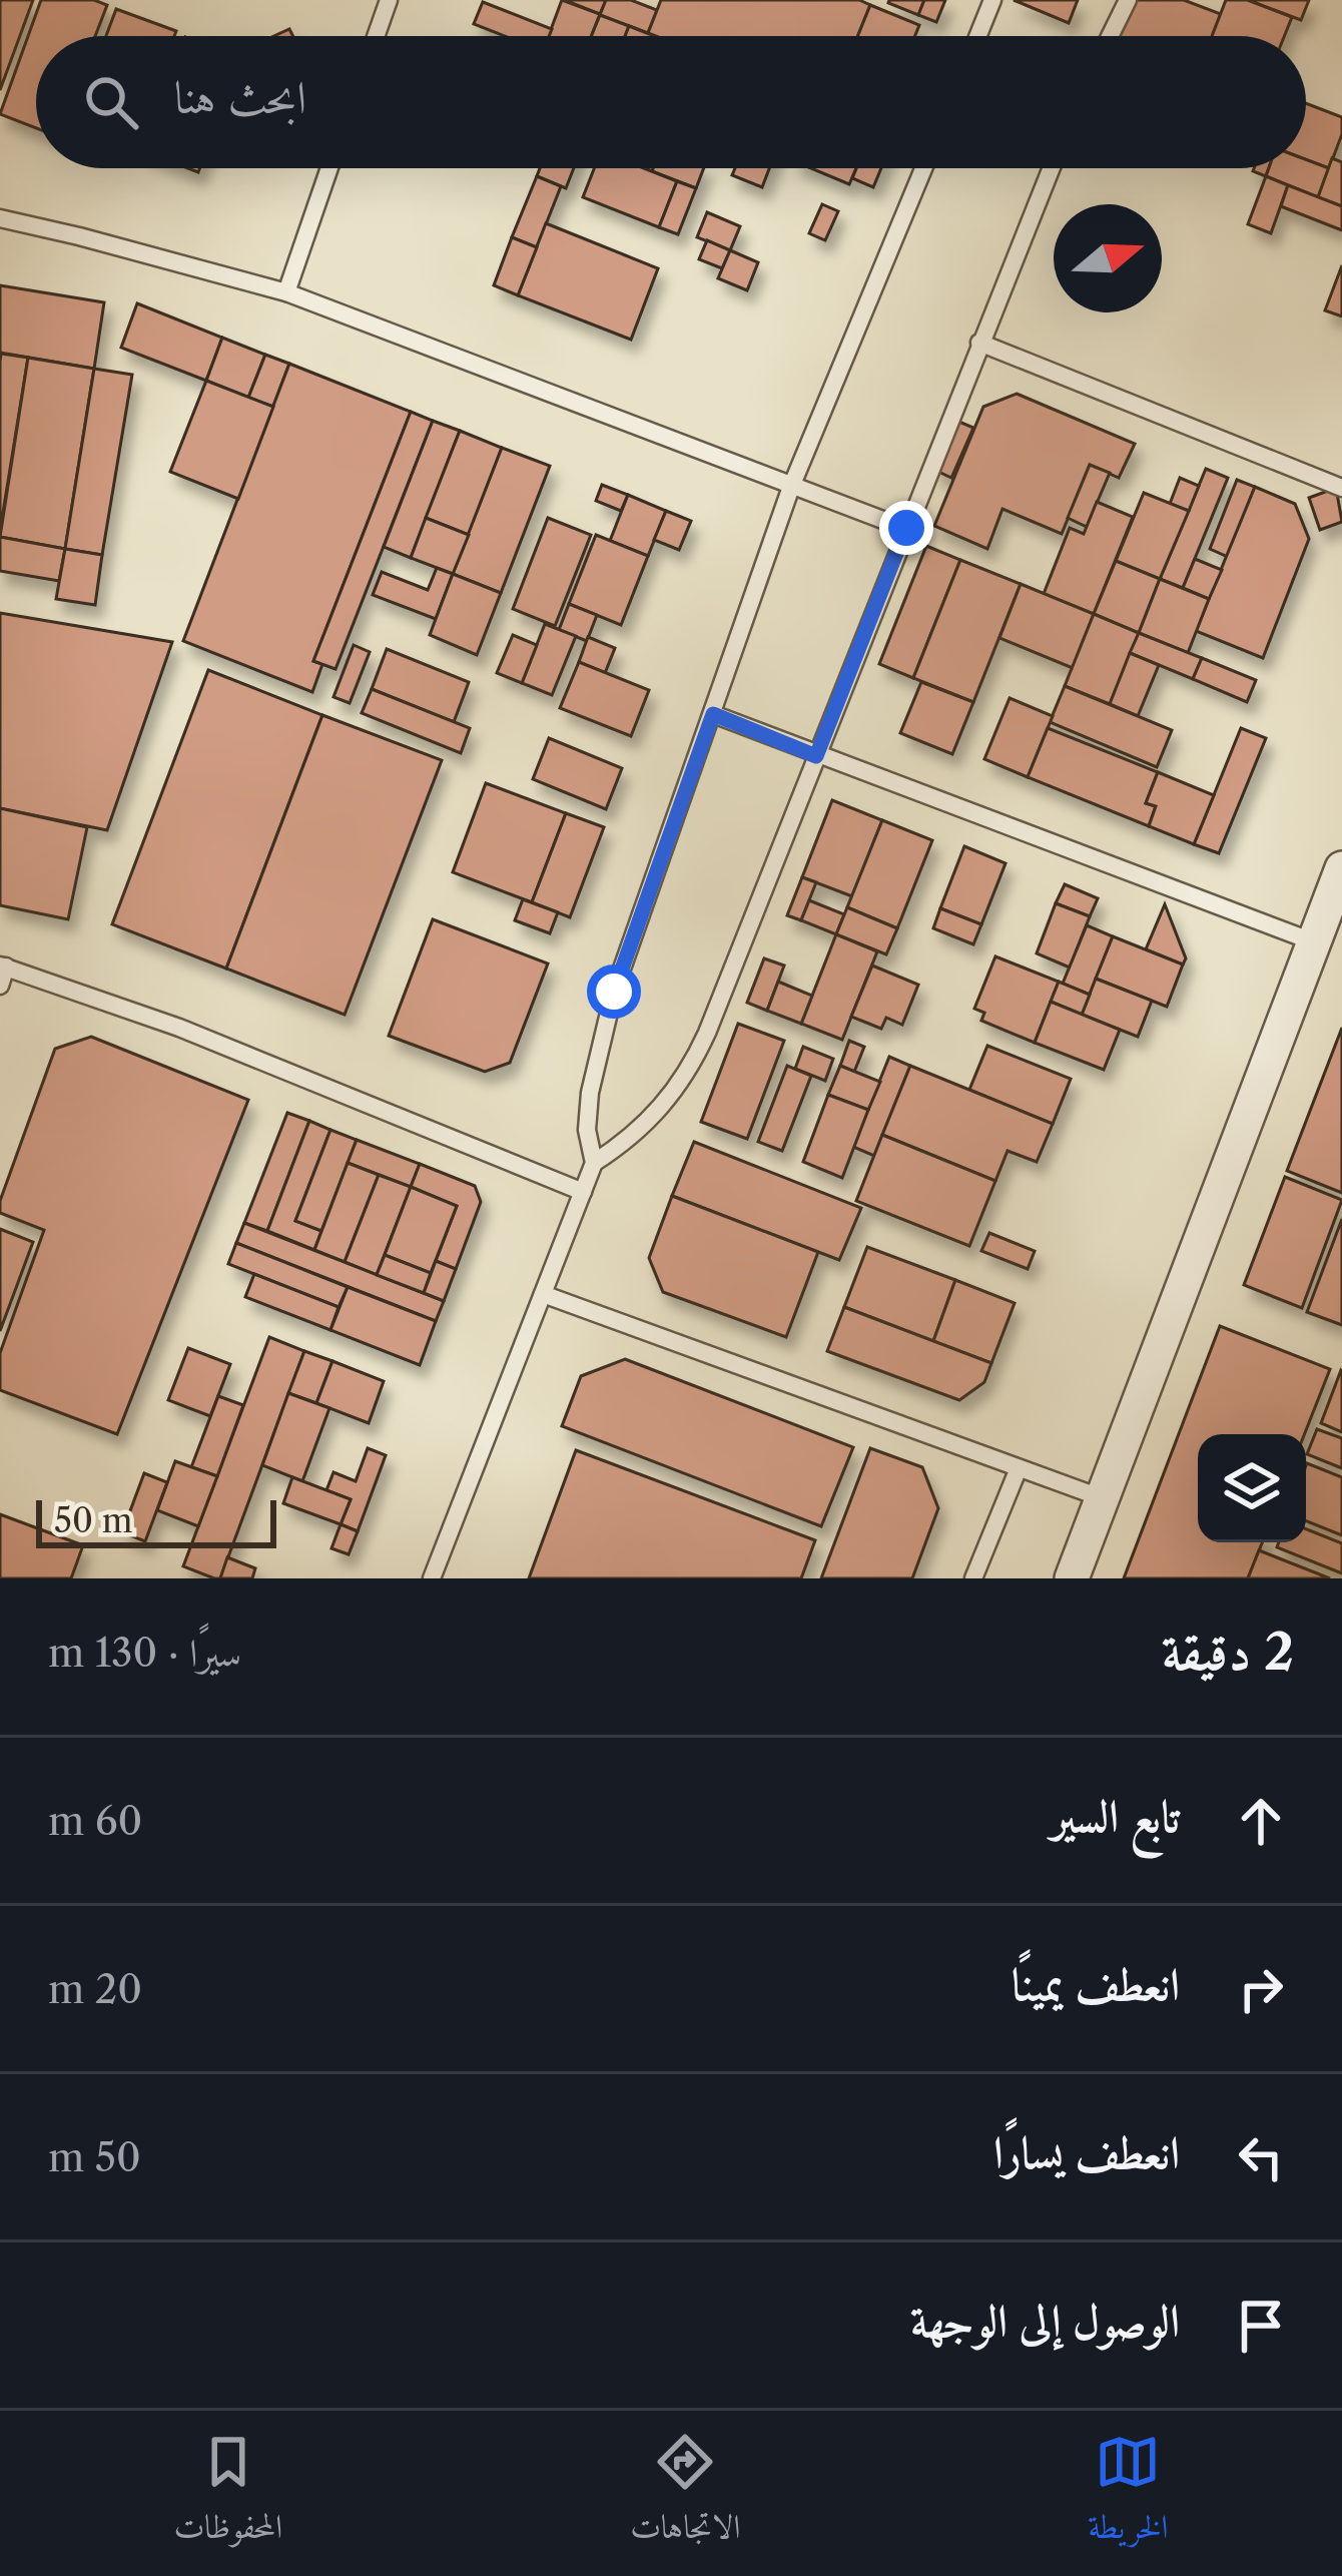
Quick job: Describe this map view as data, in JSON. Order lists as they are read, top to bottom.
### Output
{
  "scale_bar": "50 m",
  "north": "right",
  "page": {
    "search": "ابحث هنا",
    "scale": "50 m",
    "heading": ["2 دقيقة", "سيرًا · 130 m"],
    "list": [
      ["تابع السير", "60 m"],
      ["انعطف يمينًا", "20 m"],
      ["انعطف يسارًا", "50 m"],
      "الوصول إلى الوجهة"
    ],
    "nav": ["الخريطة", "الاتجاهات", "المحفوظات"]
  }
}
